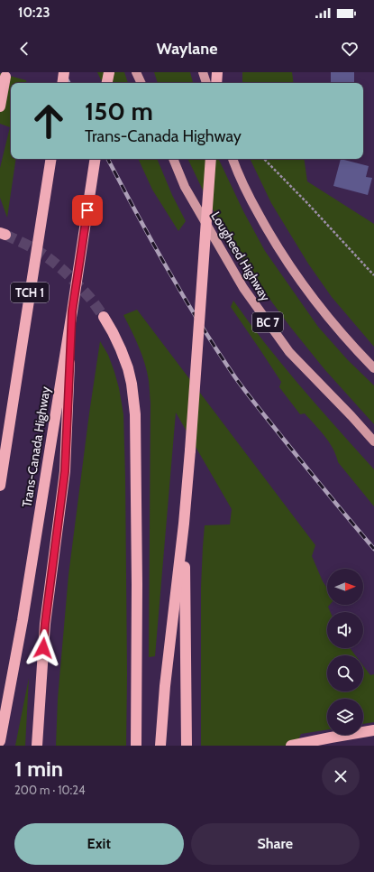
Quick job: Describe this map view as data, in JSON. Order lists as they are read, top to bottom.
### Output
{
  "streets": {
    "highway": ["TCH 1", "Trans-Canada Highway"],
    "main road": ["Lougheed Highway", "BC 7"]
  },
  "north": "right",
  "page": {
    "status": "10:23",
    "header": "Waylane",
    "turn": ["150 m", "Trans-Canada Highway"],
    "heading": ["1 min", "200 m · 10:24"],
    "buttons": ["Exit", "Share"]
  }
}
